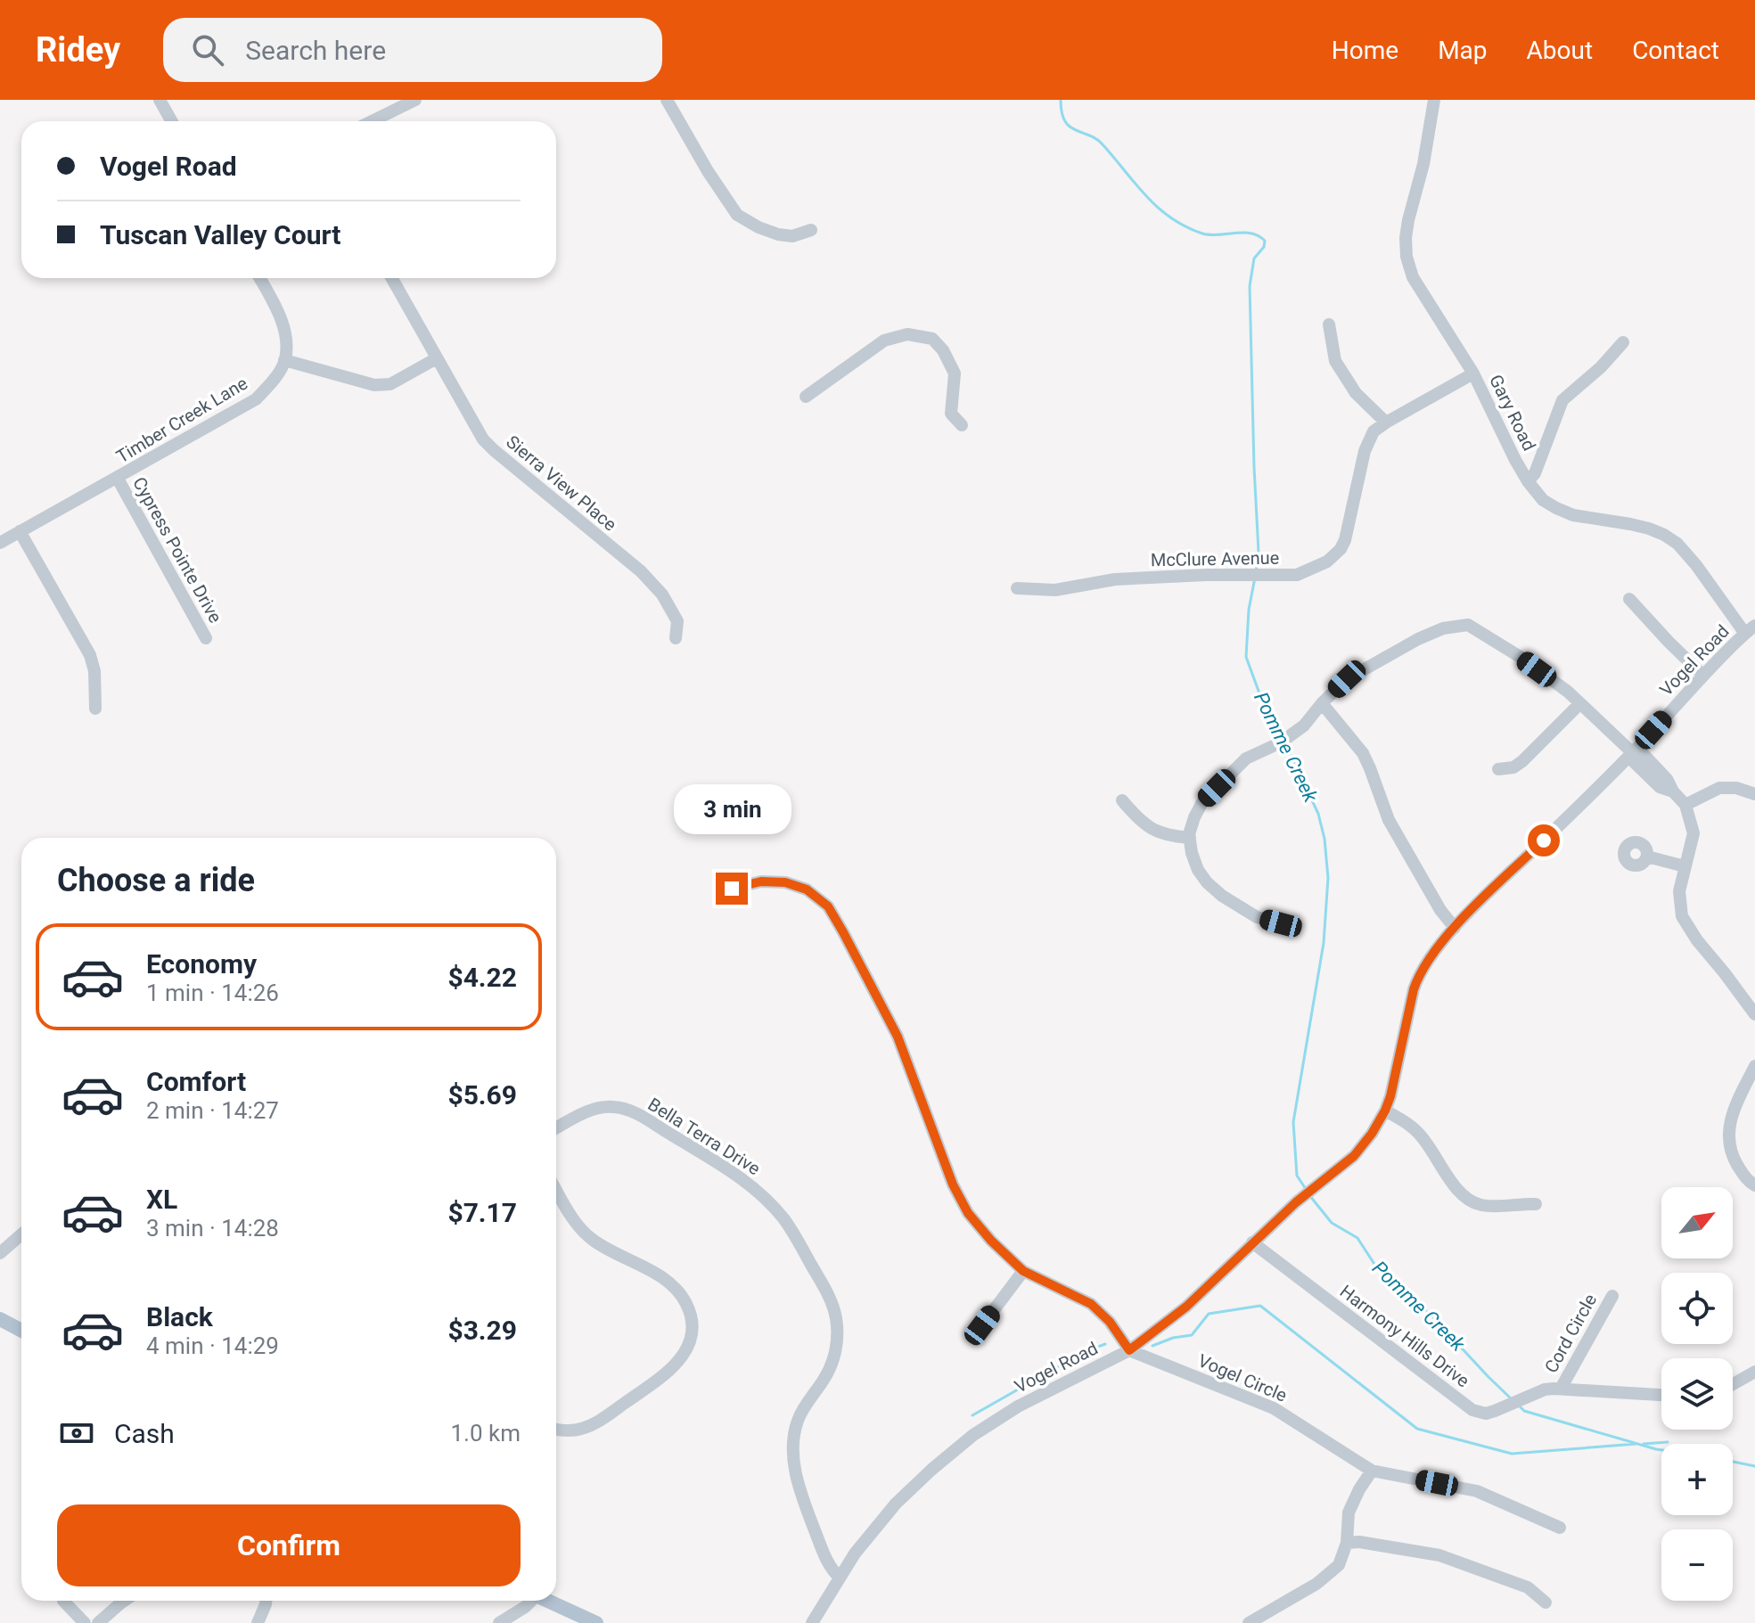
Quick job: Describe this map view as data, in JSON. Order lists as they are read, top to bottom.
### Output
{
  "streets": {
    "street": [
      "Gary Road",
      "Timber Creek Lane",
      "Sierra View Place",
      "Cypress Pointe Drive",
      "McClure Avenue",
      "Vogel Road",
      "Bella Terra Drive",
      "Cord Circle",
      "Harmony Hills Drive",
      "Vogel Circle"
    ]
  },
  "crossings": [
    ["Gary Road", "McClure Avenue"],
    ["Gary Road", "Vogel Road"],
    ["Timber Creek Lane", "Cypress Pointe Drive"],
    ["Vogel Road", "Bella Terra Drive"],
    ["Vogel Road", "Harmony Hills Drive"],
    ["Vogel Road", "Vogel Circle"],
    ["Cord Circle", "Harmony Hills Drive"]
  ],
  "water": ["Pomme Creek"],
  "north": "top right",
  "page": {
    "header": "Ridey",
    "search": "Search here",
    "nav": [
      "Home",
      "Map",
      "About",
      "Contact"
    ],
    "banner": ["Vogel Road", "Tuscan Valley Court"],
    "bubble": "3 min",
    "heading": "Choose a ride",
    "list": [
      {
        "name": "Economy",
        "note": "1 min · 14:26",
        "value": "$4.22"
      },
      {
        "name": "Comfort",
        "note": "2 min · 14:27",
        "value": "$5.69"
      },
      {
        "name": "XL",
        "note": "3 min · 14:28",
        "value": "$7.17"
      },
      {
        "name": "Black",
        "note": "4 min · 14:29",
        "value": "$3.29"
      }
    ],
    "map_buttons": ["+", "−"],
    "pay": ["Cash", "1.0 km"],
    "buttons": "Confirm"
  }
}
